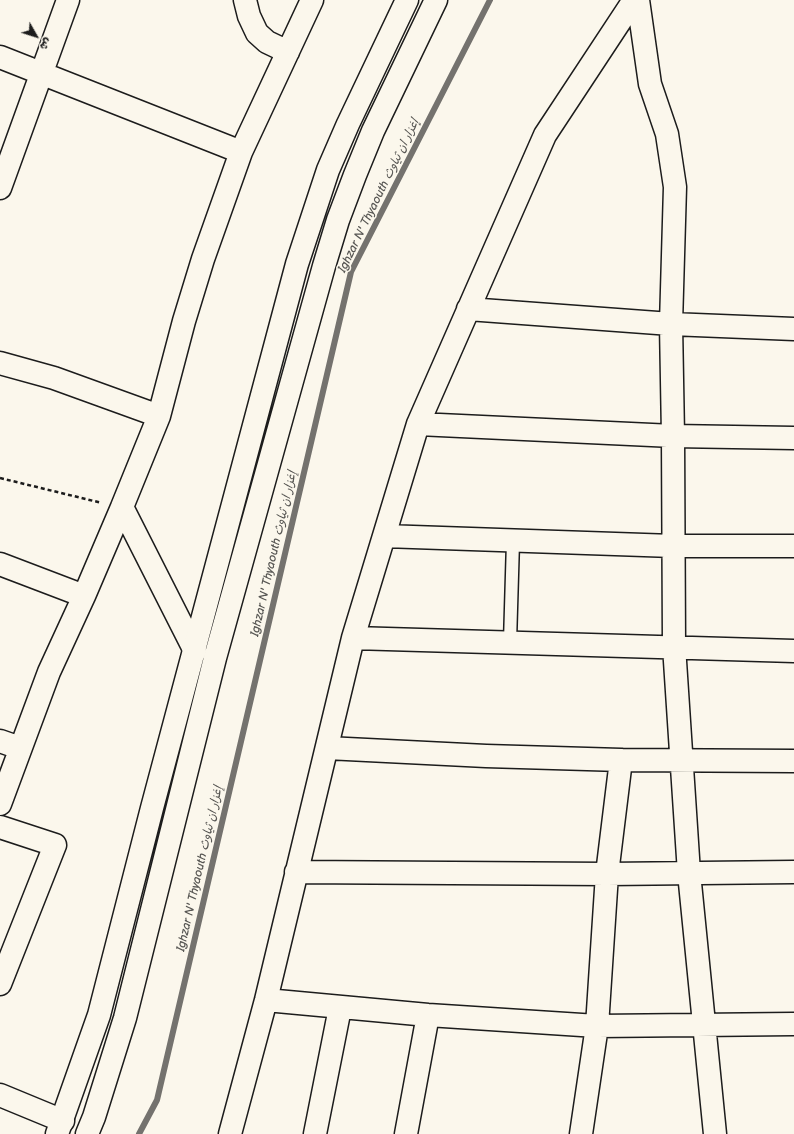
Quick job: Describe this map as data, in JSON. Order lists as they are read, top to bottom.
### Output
{
  "water": ["Ighzar N' Thyaouth إغزار ان ثياوث"],
  "north": "bottom right"
}
